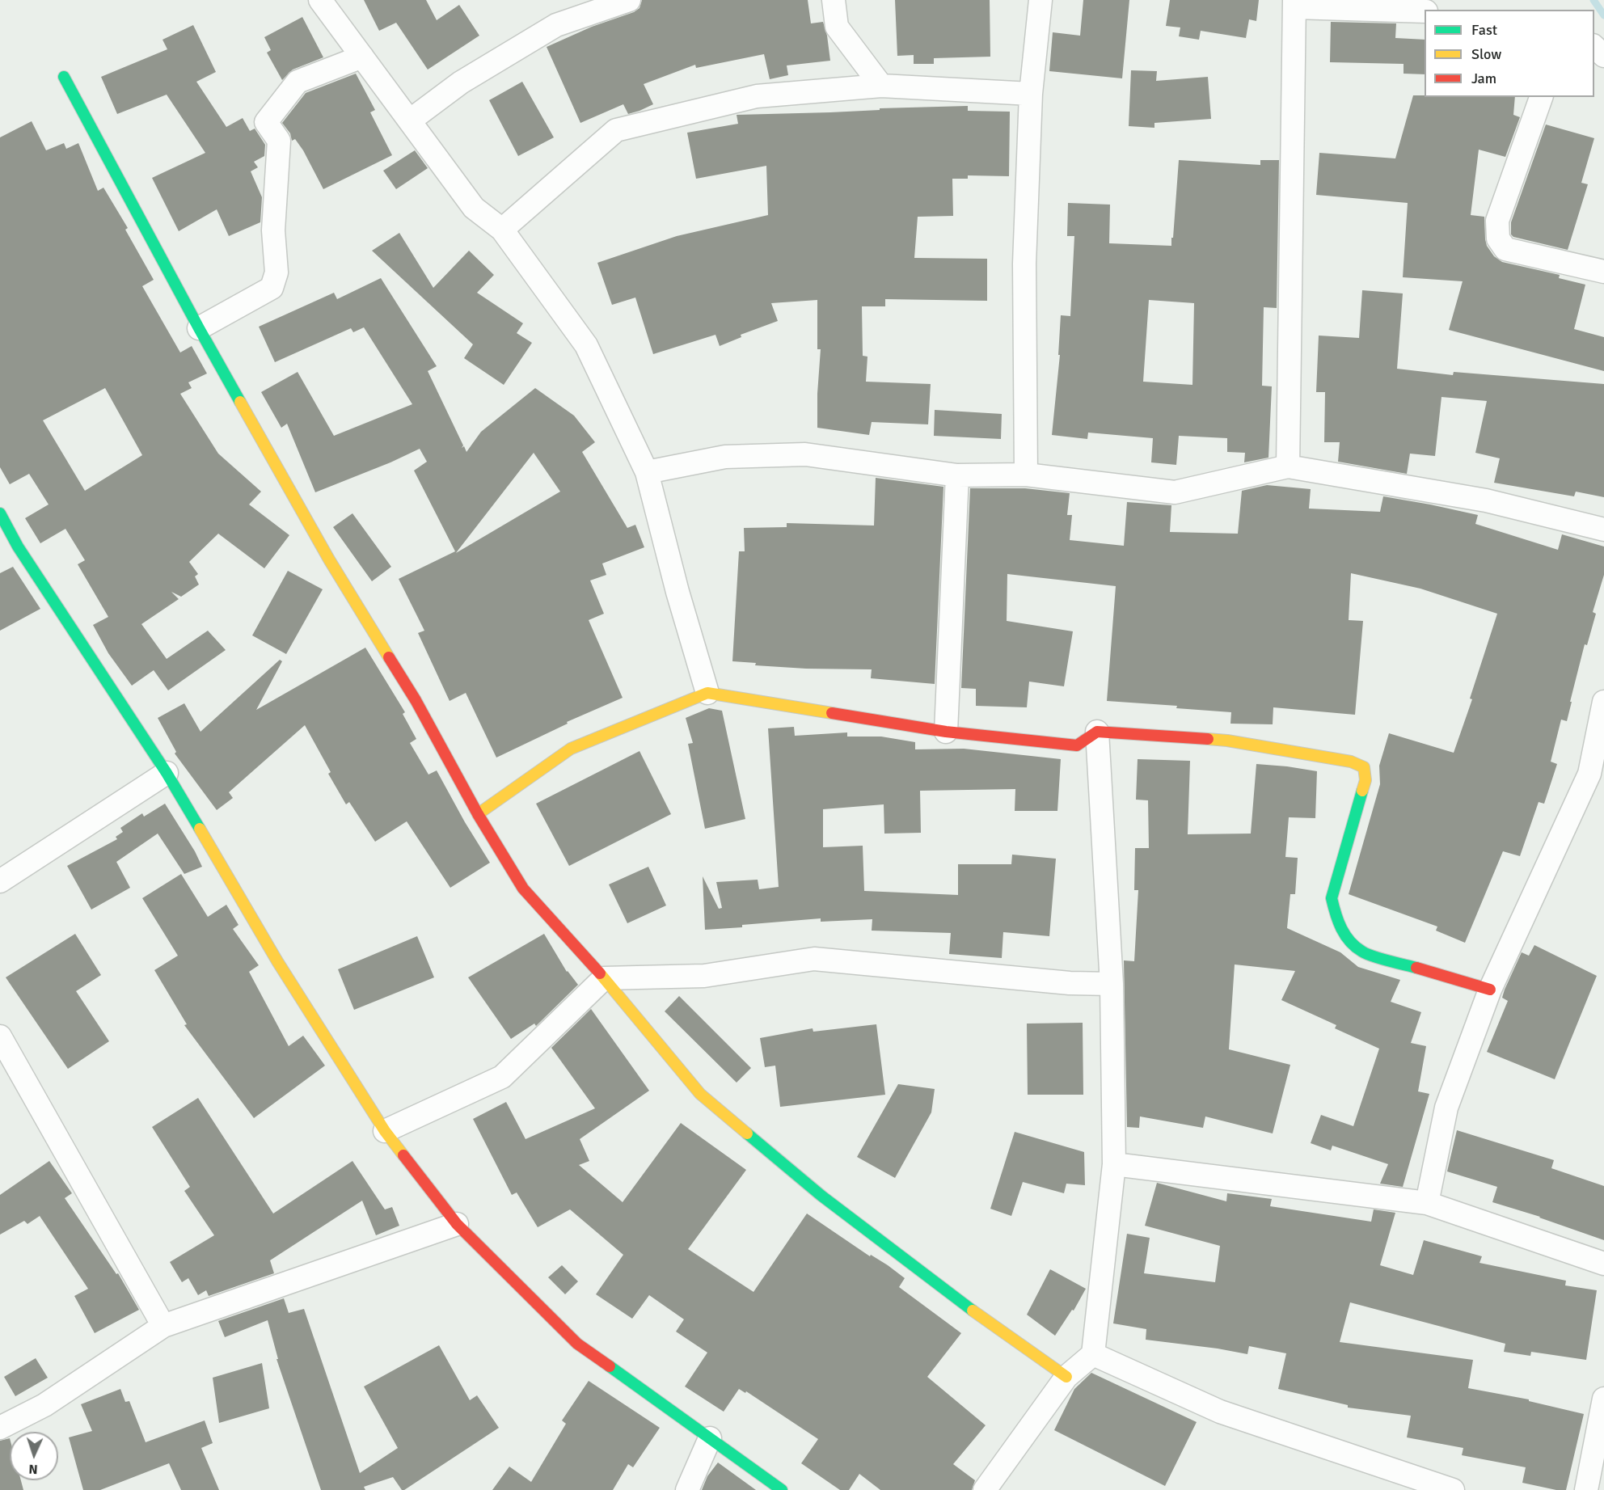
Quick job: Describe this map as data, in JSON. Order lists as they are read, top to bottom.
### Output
{
  "legend": ["Fast", "Slow", "Jam"],
  "north": "bottom"
}
